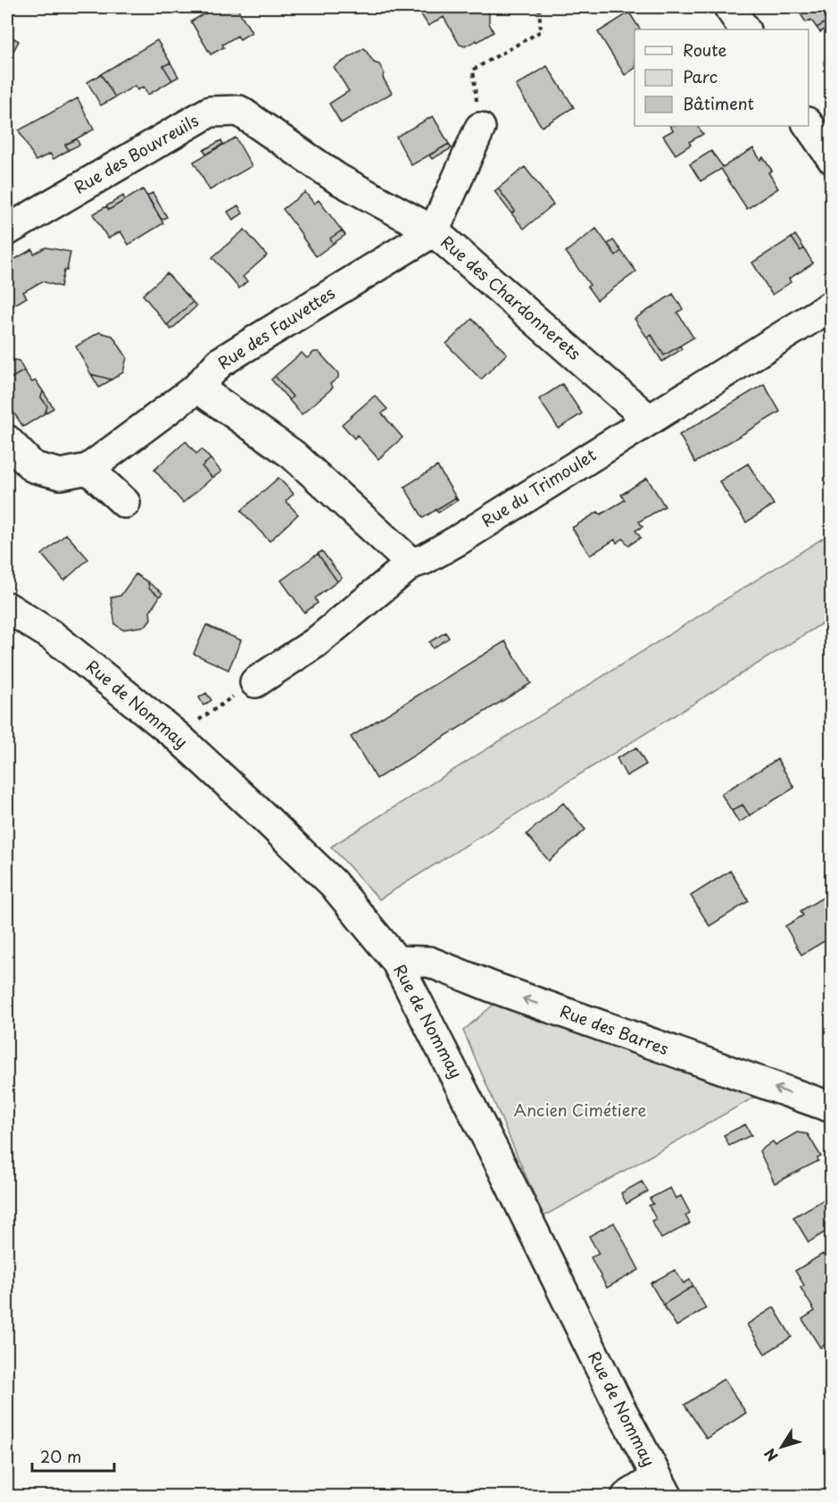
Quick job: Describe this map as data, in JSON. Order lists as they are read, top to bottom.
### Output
{
  "streets": {
    "street": [
      "Rue des Bouvreuils",
      "Rue des Chardonnerets",
      "Rue des Fauvettes",
      "Rue du Trimoulet",
      "Rue de Nommay",
      "Rue des Barres"
    ]
  },
  "crossings": [
    ["Rue des Bouvreuils", "Rue des Chardonnerets"],
    ["Rue des Bouvreuils", "Rue des Fauvettes"],
    ["Rue des Chardonnerets", "Rue des Fauvettes"],
    ["Rue des Chardonnerets", "Rue du Trimoulet"],
    ["Rue de Nommay", "Rue des Barres"]
  ],
  "one_way": ["Rue des Barres"],
  "parks": ["Ancien Cimétiere"],
  "legend": ["Route", "Parc", "Bâtiment"],
  "scale_bar": "20 m",
  "north": "bottom left"
}
